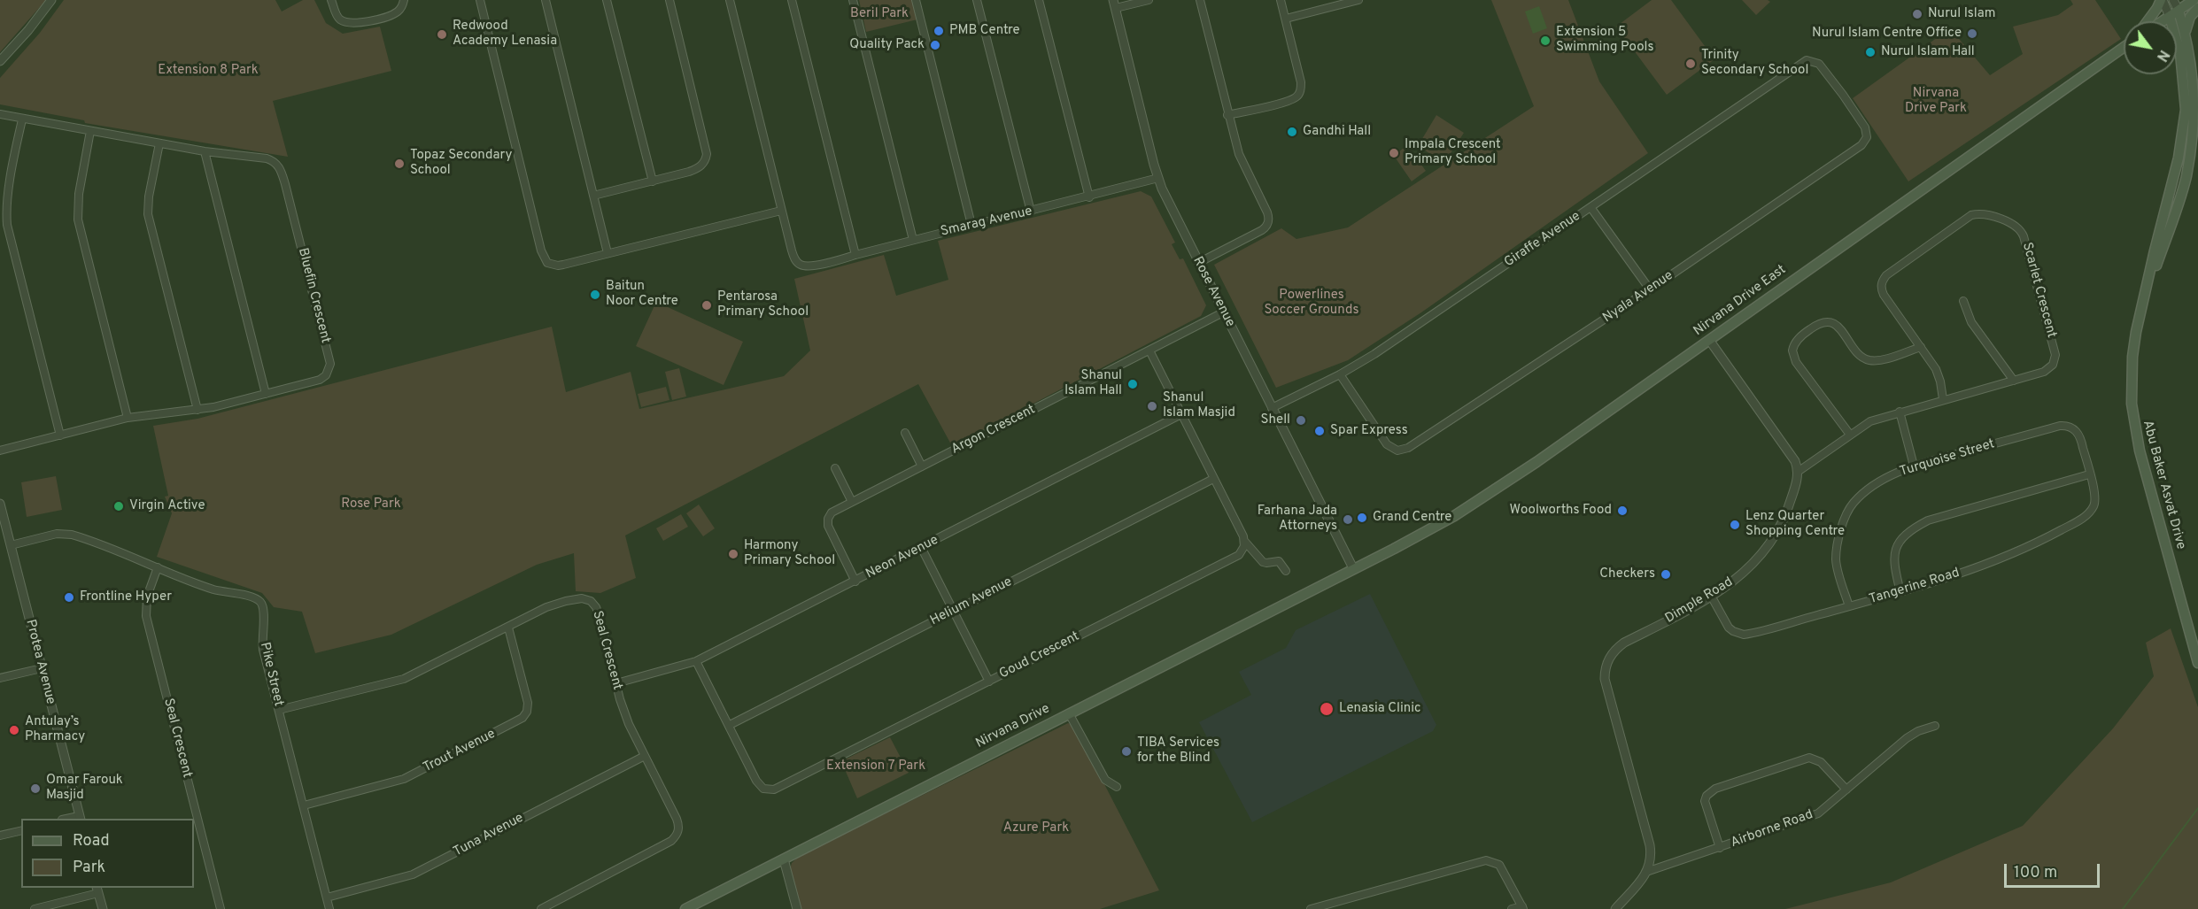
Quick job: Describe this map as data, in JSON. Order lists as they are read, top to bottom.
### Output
{
  "streets": {
    "main road": ["Nirvana Drive East", "Abu Baker Asvat Drive", "Nirvana Drive"],
    "street": [
      "Smarag Avenue",
      "Giraffe Avenue",
      "Scarlet Crescent",
      "Rose Avenue",
      "Bluefin Crescent",
      "Nyala Avenue",
      "Argon Crescent",
      "Turquoise Street",
      "Neon Avenue",
      "Tangerine Road",
      "Dimple Road",
      "Helium Avenue",
      "Seal Crescent",
      "Goud Crescent",
      "Protea Avenue",
      "Pike Street",
      "Trout Avenue",
      "Airborne Road",
      "Tuna Avenue"
    ]
  },
  "crossings": [
    ["Smarag Avenue", "Rose Avenue"],
    ["Giraffe Avenue", "Rose Avenue"],
    ["Giraffe Avenue", "Nyala Avenue"],
    ["Rose Avenue", "Nirvana Drive East"],
    ["Rose Avenue", "Argon Crescent"],
    ["Rose Avenue", "Nirvana Drive"],
    ["Nirvana Drive East", "Nirvana Drive"],
    ["Argon Crescent", "Neon Avenue"],
    ["Turquoise Street", "Tangerine Road"],
    ["Neon Avenue", "Seal Crescent"],
    ["Neon Avenue", "Goud Crescent"],
    ["Tangerine Road", "Dimple Road"],
    ["Dimple Road", "Airborne Road"],
    ["Helium Avenue", "Goud Crescent"],
    ["Seal Crescent", "Pike Street"],
    ["Seal Crescent", "Trout Avenue"],
    ["Seal Crescent", "Tuna Avenue"],
    ["Protea Avenue", "Pike Street"],
    ["Pike Street", "Trout Avenue"],
    ["Pike Street", "Tuna Avenue"]
  ],
  "parks": [
    "Beril Park",
    "Extension 8 Park",
    "Nirvana Drive Park",
    "Powerlines Soccer Grounds",
    "Rose Park",
    "Extension 7 Park",
    "Azure Park"
  ],
  "places": [
    "Nurul Islam",
    "PMB Centre",
    "Nurul Islam Centre Office",
    "Redwood Academy Lenasia",
    "Extension 5 Swimming Pools",
    "Quality Pack",
    "Nurul Islam Hall",
    "Trinity Secondary School",
    "Gandhi Hall",
    "Impala Crescent Primary School",
    "Topaz Secondary School",
    "Baitun Noor Centre",
    "Pentarosa Primary School",
    "Shanul Islam Hall",
    "Shanul Islam Masjid",
    "Shell",
    "Spar Express",
    "Virgin Active",
    "Woolworths Food",
    "Grand Centre",
    "Farhana Jada Attorneys",
    "Lenz Quarter Shopping Centre",
    "Harmony Primary School",
    "Checkers",
    "Frontline Hyper",
    "Lenasia Clinic",
    "Antulay’s Pharmacy",
    "TIBA Services for the Blind",
    "Omar Farouk Masjid"
  ],
  "legend": ["Road", "Park"],
  "scale_bar": "100 m",
  "north": "bottom right"
}
